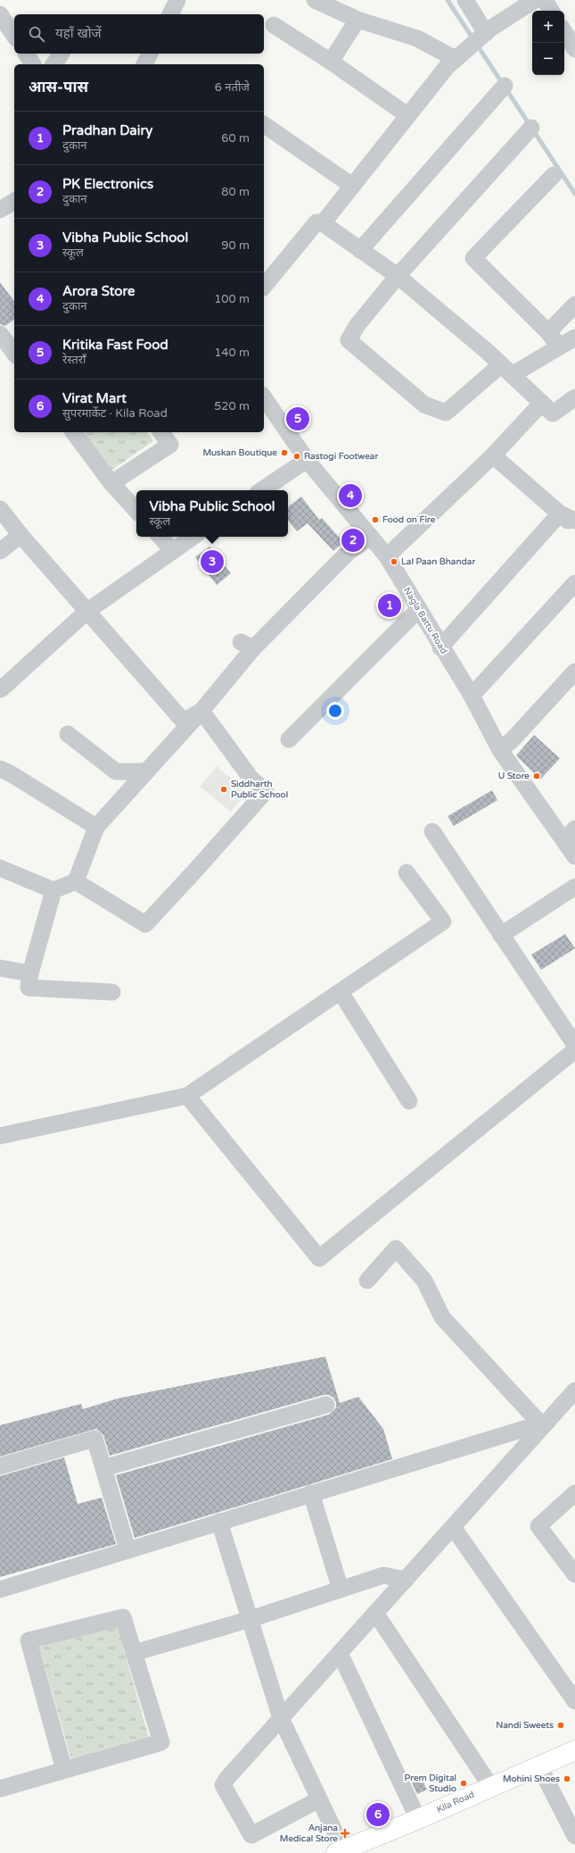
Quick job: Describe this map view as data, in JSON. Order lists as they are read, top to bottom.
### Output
{
  "streets": {
    "main road": ["Kila Road"],
    "street": ["Nagla Battu Road"]
  },
  "places": {
    "other": [
      "Muskan Boutique",
      "Rastogi Footwear",
      "Food on Fire",
      "Lal Paan Bhandar",
      "U Store",
      "Siddharth Public School",
      "Nandi Sweets",
      "Mohini Shoes",
      "Prem Digital Studio"
    ],
    "health": ["Anjana Medical Store"]
  },
  "page": {
    "map_buttons": ["+", "−"],
    "search": "यहाँ खोजें",
    "heading": ["आस-पास", "6 नतीजे"],
    "list": [
      {
        "mark": "1",
        "name": "Pradhan Dairy",
        "note": "दुकान",
        "value": "60 m"
      },
      {
        "mark": "2",
        "name": "PK Electronics",
        "note": "दुकान",
        "value": "80 m"
      },
      {
        "mark": "3",
        "name": "Vibha Public School",
        "note": "स्कूल",
        "value": "90 m"
      },
      {
        "mark": "4",
        "name": "Arora Store",
        "note": "दुकान",
        "value": "100 m"
      },
      {
        "mark": "5",
        "name": "Kritika Fast Food",
        "note": "रेस्तराँ",
        "value": "140 m"
      },
      {
        "mark": "6",
        "name": "Virat Mart",
        "note": "सुपरमार्केट · Kila Road",
        "value": "520 m"
      }
    ],
    "pins": [
      "5",
      "4",
      "2",
      "3",
      "1",
      "6"
    ],
    "popup": ["Vibha Public School", "स्कूल"]
  }
}
